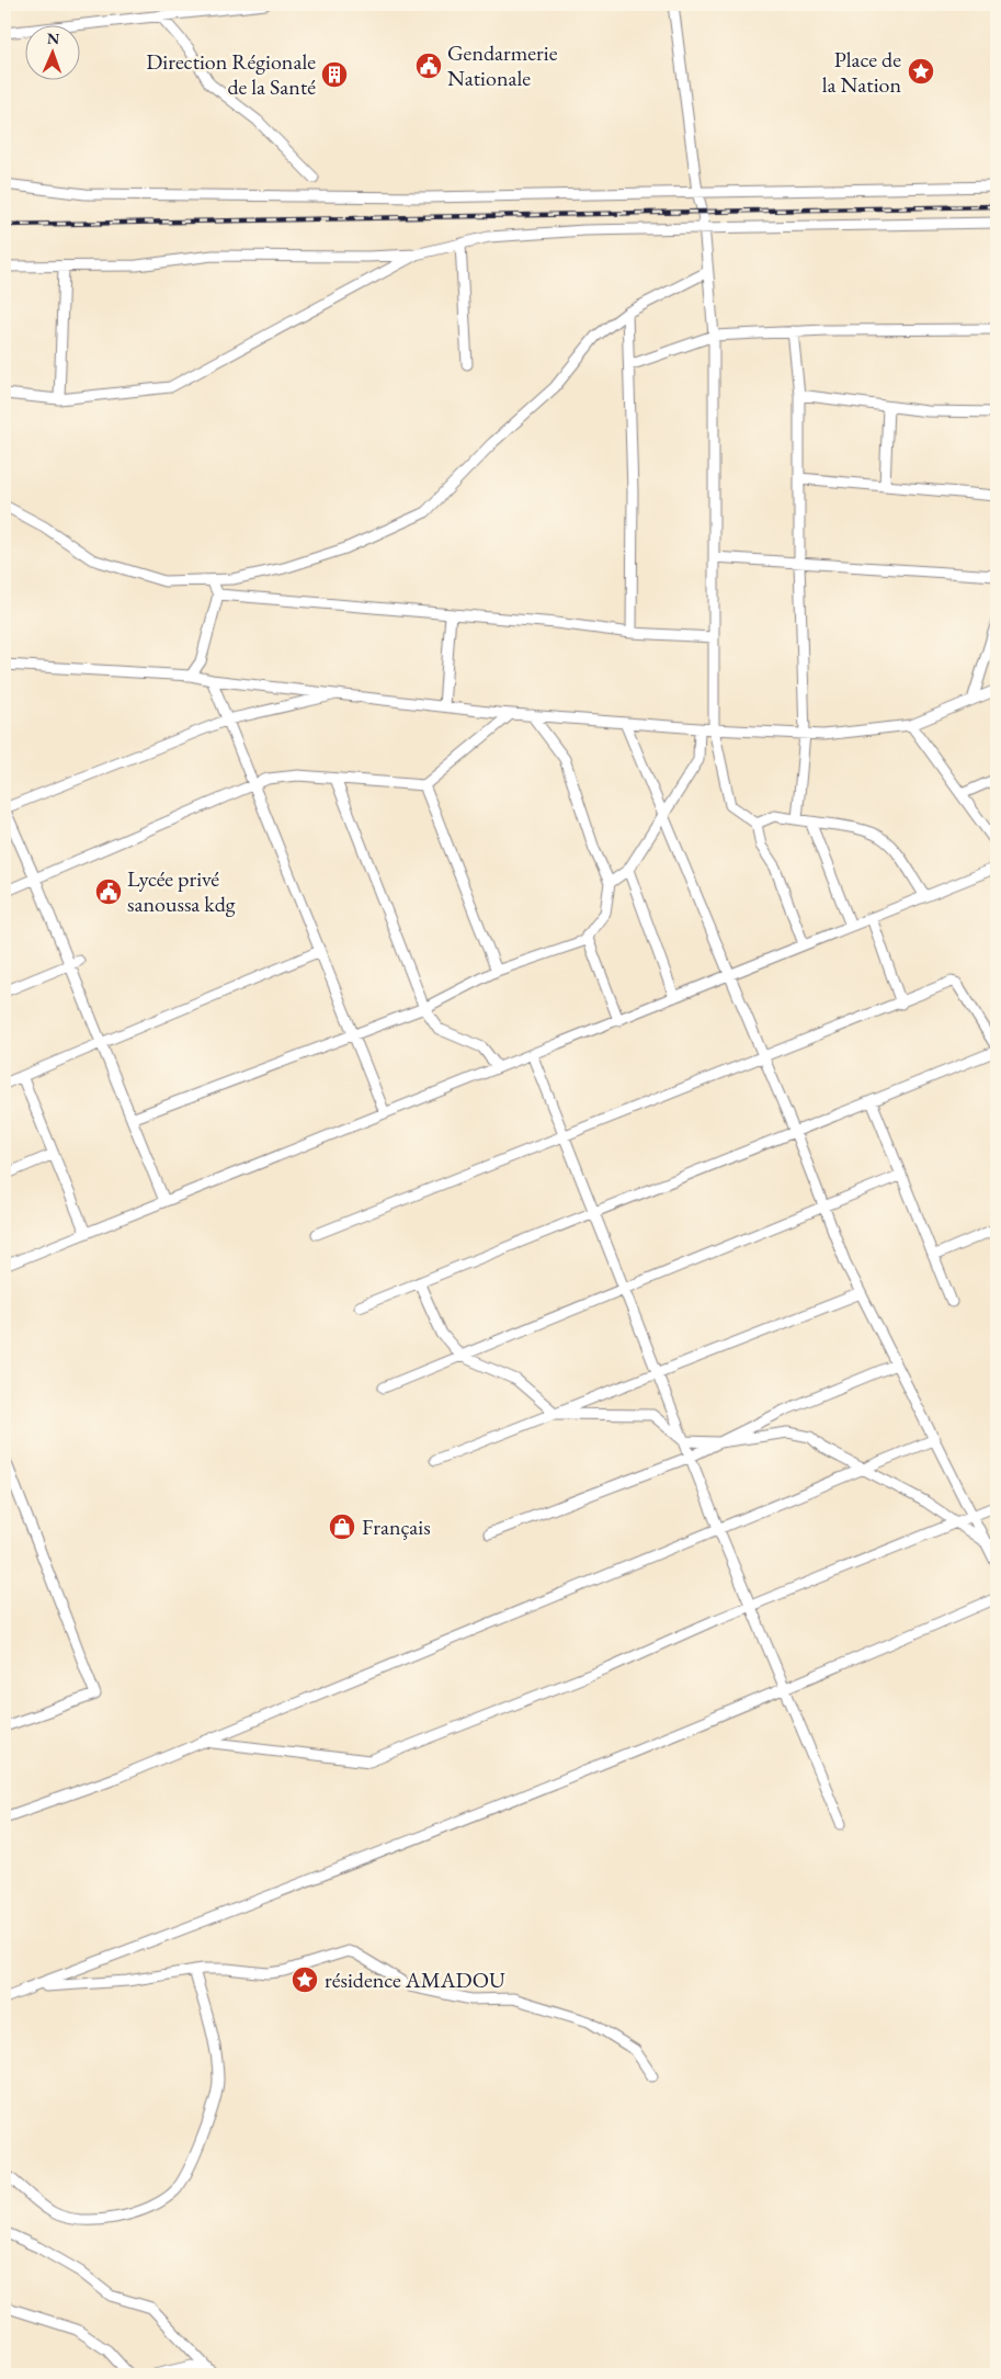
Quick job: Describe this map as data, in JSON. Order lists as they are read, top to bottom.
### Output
{
  "places": {
    "public building": ["Gendarmerie Nationale", "Lycée privé sanoussa kdg"],
    "place": ["Place de la Nation", "résidence AMADOU"],
    "building": ["Direction Régionale de la Santé"],
    "shop": ["Français"]
  },
  "north": "top"
}
